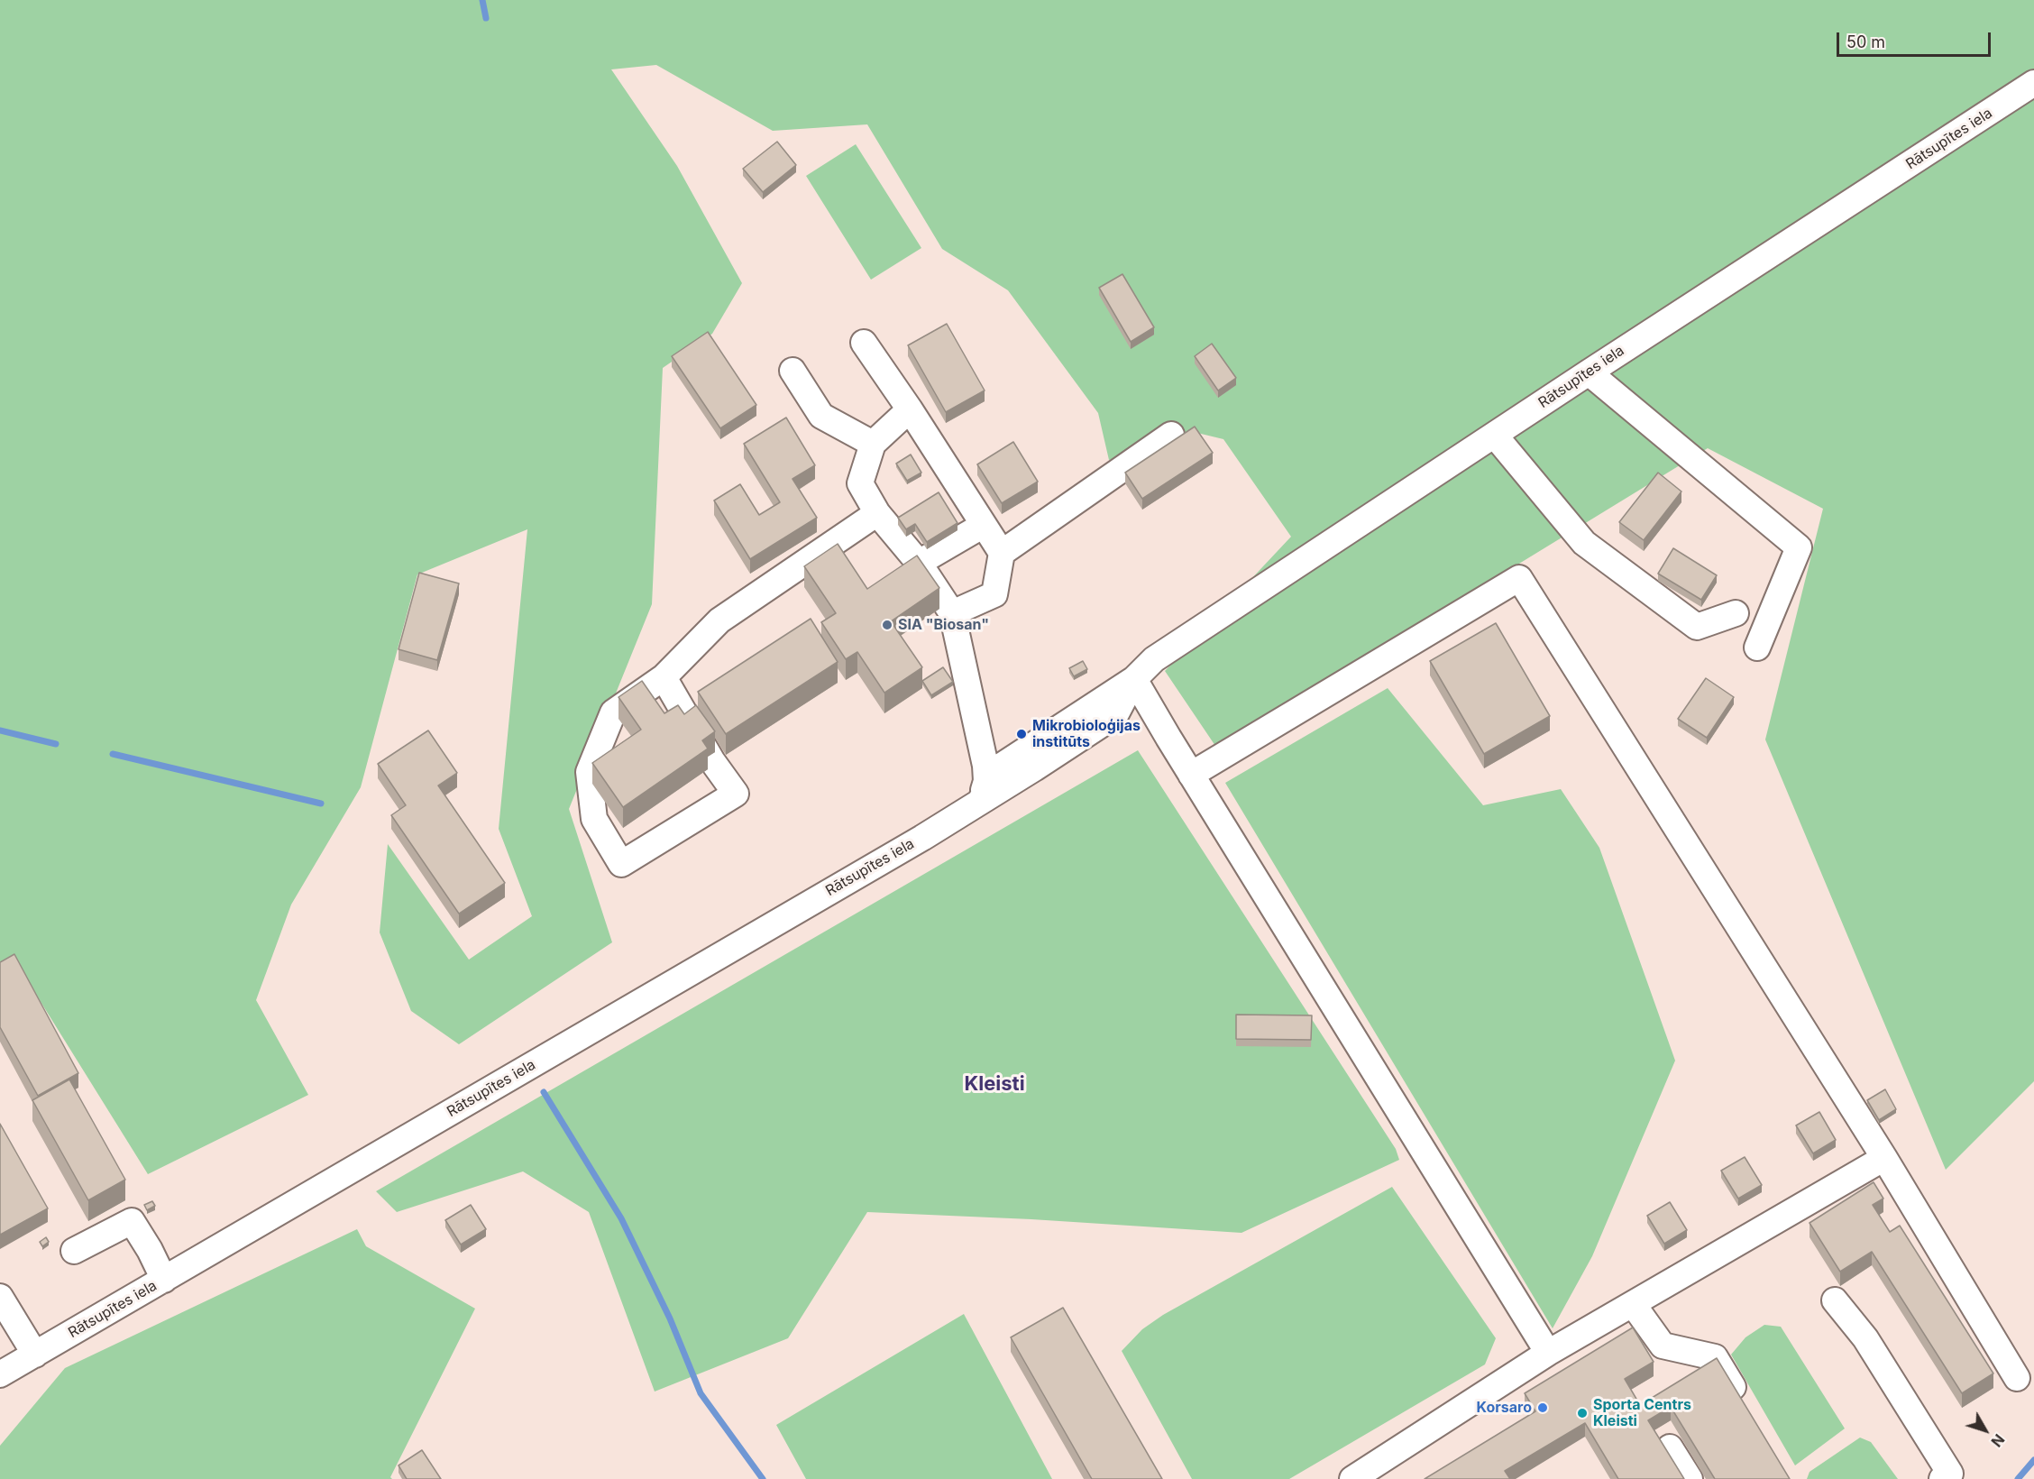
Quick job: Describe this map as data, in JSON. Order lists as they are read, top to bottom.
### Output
{
  "streets": {
    "street": ["Rātsupītes iela"]
  },
  "districts": ["Kleisti"],
  "places": [
    "SIA \"Biosan\"",
    "Mikrobioloģijas institūts",
    "Korsaro",
    "Sporta Centrs Kleisti"
  ],
  "scale_bar": "50 m",
  "north": "bottom right"
}
